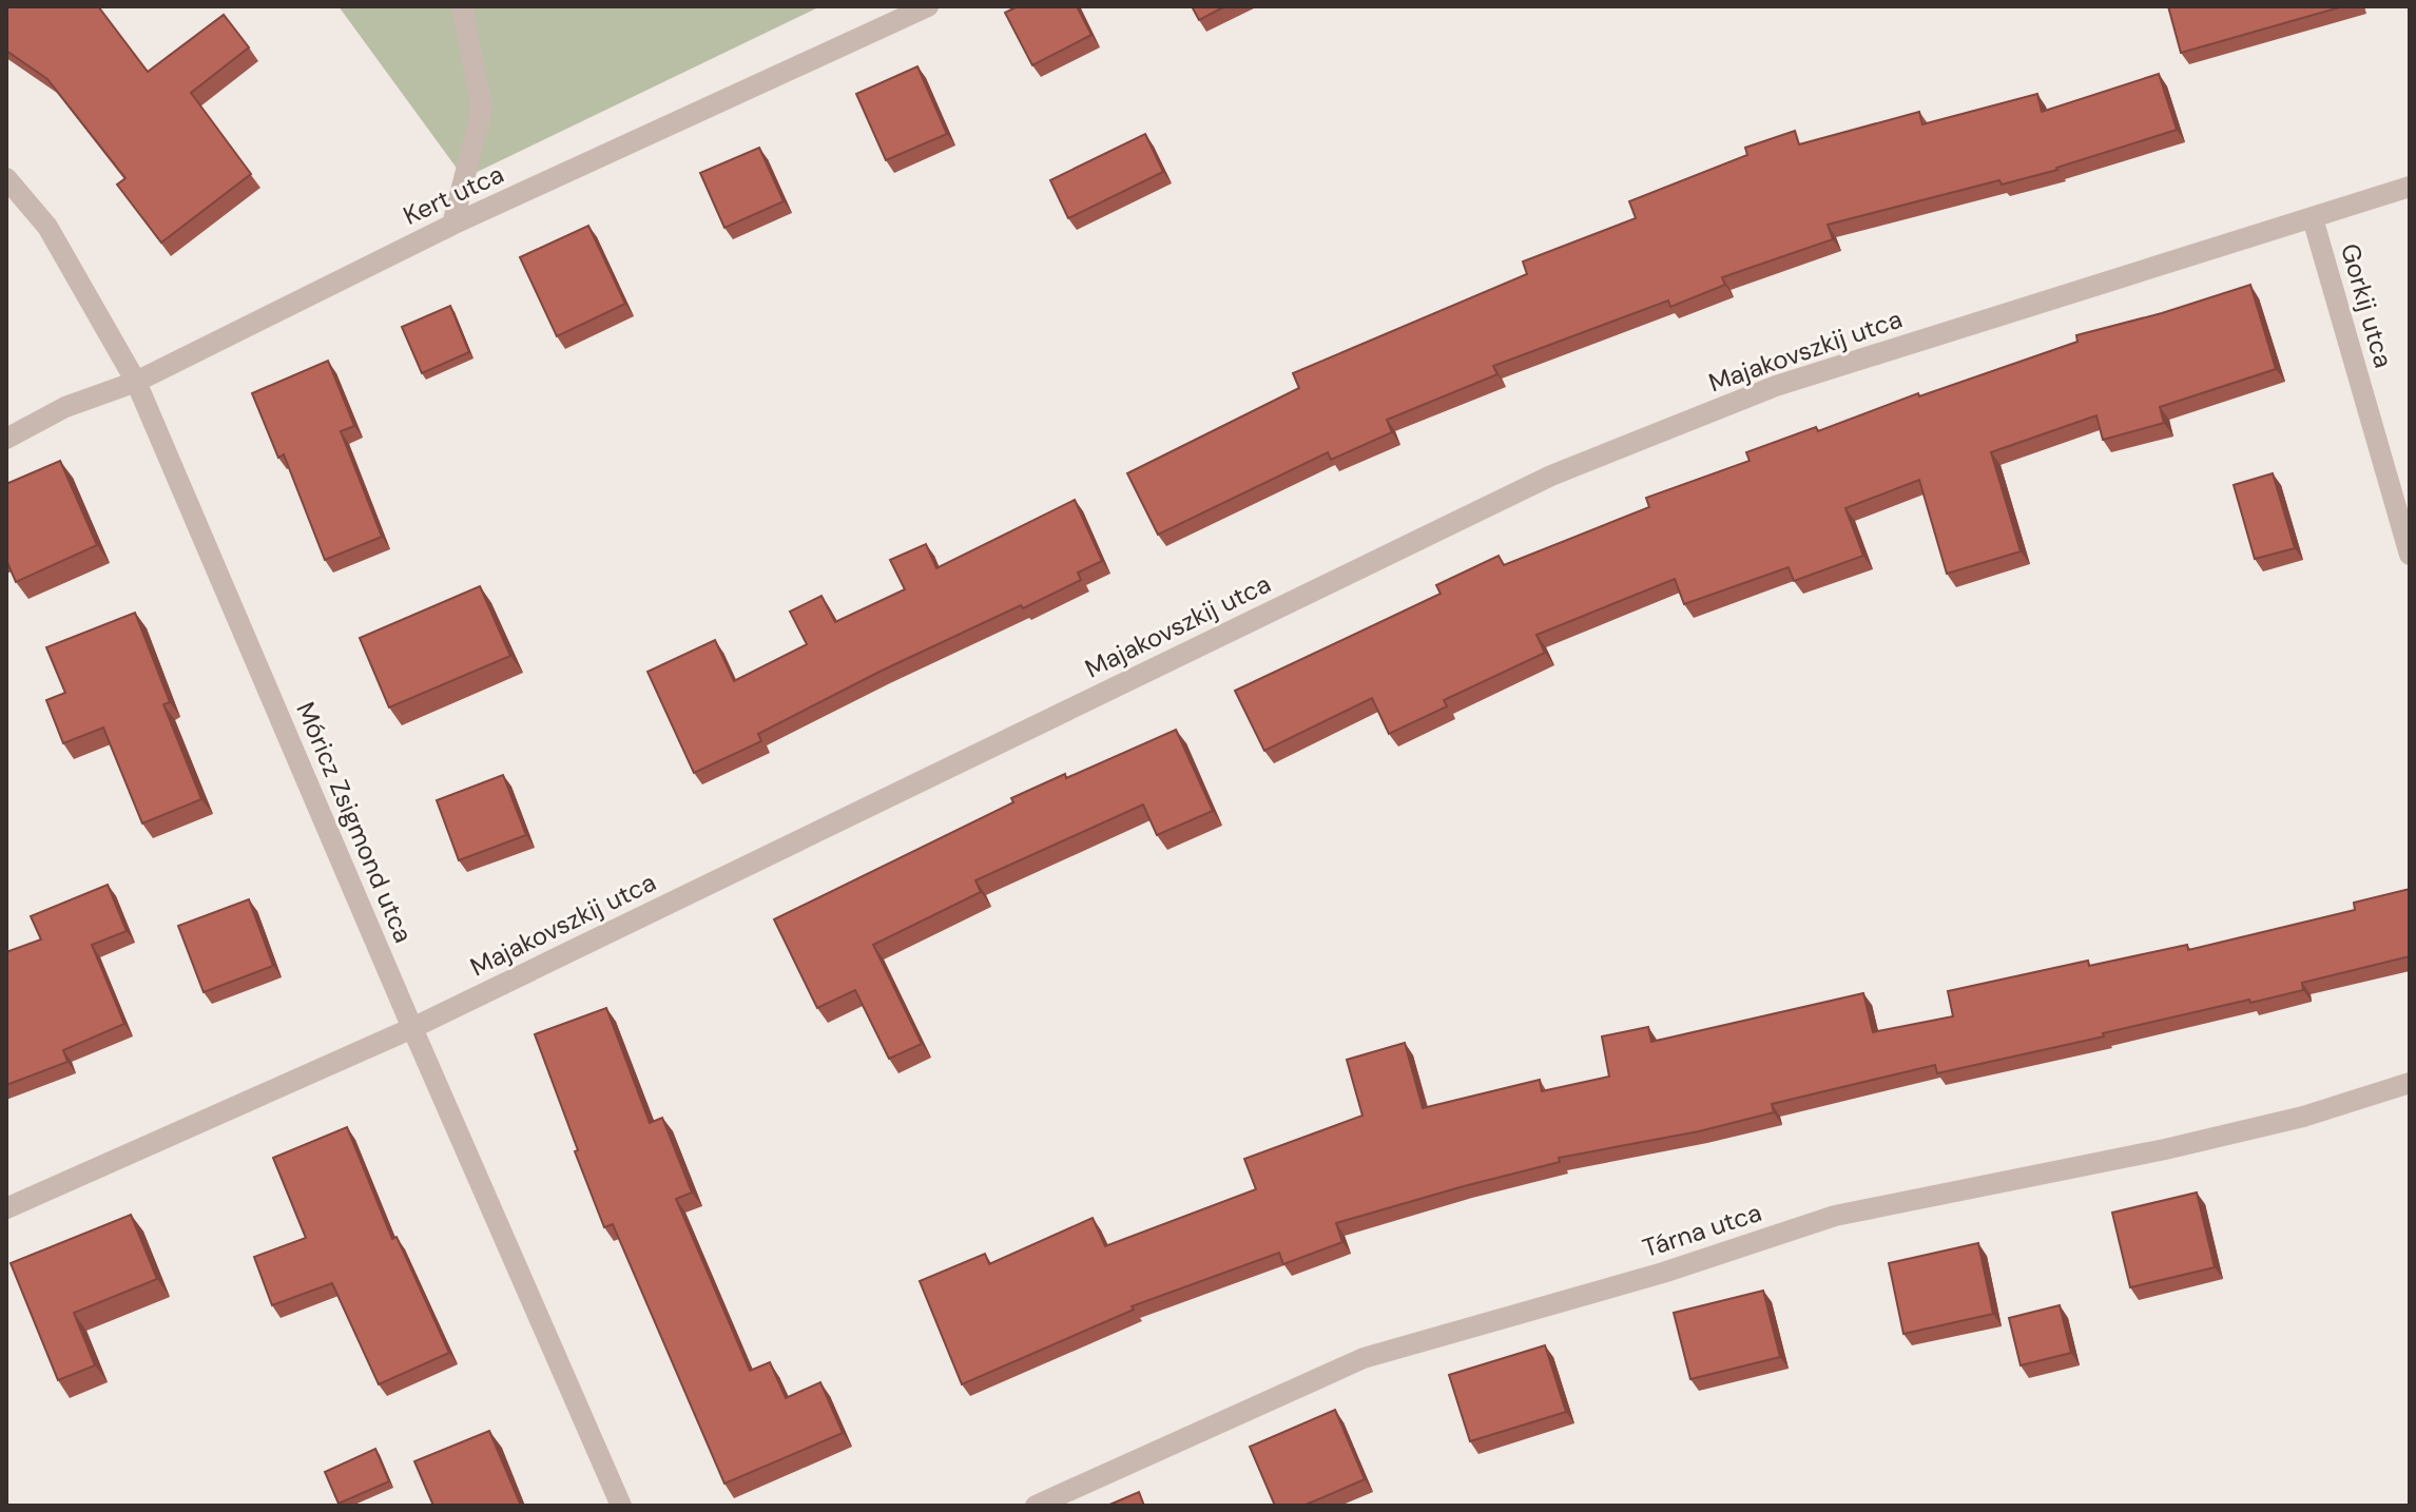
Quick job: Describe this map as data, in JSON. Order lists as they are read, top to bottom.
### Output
{
  "streets": {
    "street": [
      "Kert utca",
      "Gorkij utca",
      "Majakovszkij utca",
      "Móricz Zsigmond utca",
      "Tárna utca"
    ]
  },
  "crossings": [
    ["Kert utca", "Móricz Zsigmond utca"],
    ["Gorkij utca", "Majakovszkij utca"],
    ["Majakovszkij utca", "Móricz Zsigmond utca"]
  ]
}
